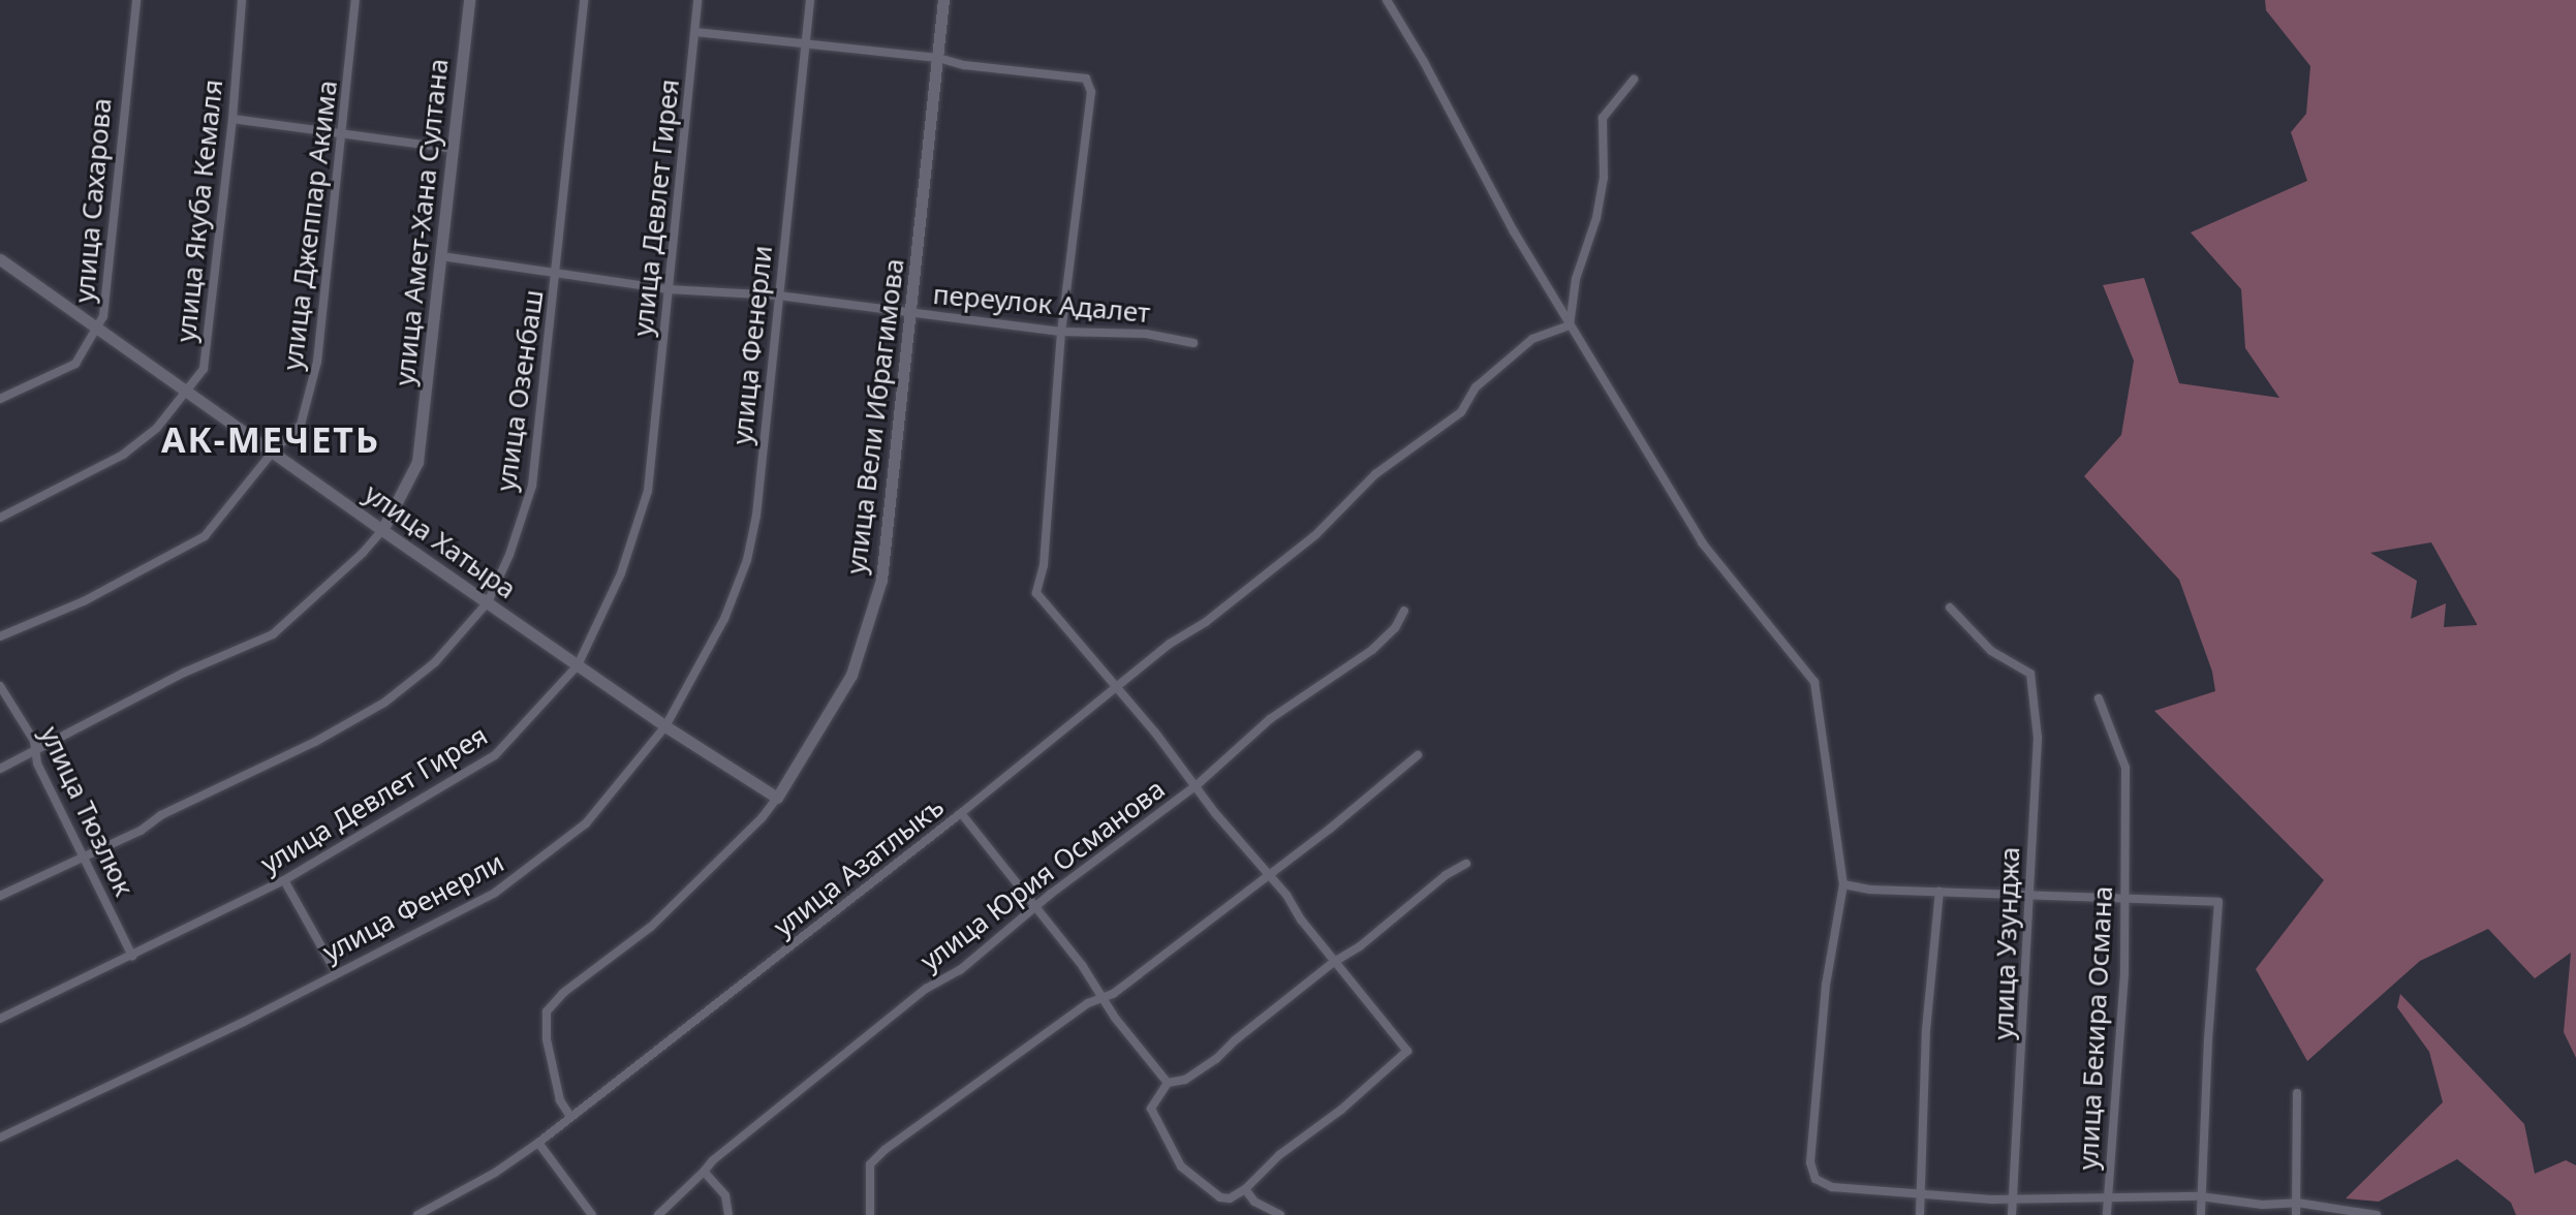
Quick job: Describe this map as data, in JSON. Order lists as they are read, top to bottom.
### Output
{
  "streets": {
    "street": [
      "улица Сахарова",
      "улица Девлет Гирея",
      "улица Якуба Кемаля",
      "улица Амет-Хана Султана",
      "улица Джеппар Акима",
      "переулок Адалет",
      "улица Фенерли",
      "улица Озенбаш",
      "улица Вели Ибрагимова",
      "улица Хатыра",
      "улица Тюзлюк",
      "улица Азатлыкъ",
      "улица Юрия Османова",
      "улица Узунджа",
      "улица Бекира Османа"
    ]
  },
  "crossings": [
    ["улица Сахарова", "улица Хатыра"],
    ["улица Девлет Гирея", "переулок Адалет"],
    ["улица Девлет Гирея", "улица Хатыра"],
    ["улица Девлет Гирея", "улица Тюзлюк"],
    ["улица Якуба Кемаля", "улица Хатыра"],
    ["улица Амет-Хана Султана", "переулок Адалет"],
    ["улица Амет-Хана Султана", "улица Хатыра"],
    ["улица Амет-Хана Султана", "улица Тюзлюк"],
    ["улица Джеппар Акима", "улица Хатыра"],
    ["переулок Адалет", "улица Фенерли"],
    ["переулок Адалет", "улица Озенбаш"],
    ["переулок Адалет", "улица Вели Ибрагимова"],
    ["улица Фенерли", "улица Хатыра"],
    ["улица Озенбаш", "улица Хатыра"],
    ["улица Озенбаш", "улица Тюзлюк"],
    ["улица Вели Ибрагимова", "улица Хатыра"],
    ["улица Вели Ибрагимова", "улица Азатлыкъ"]
  ],
  "districts": ["АК-МЕЧЕТЬ"]
}
